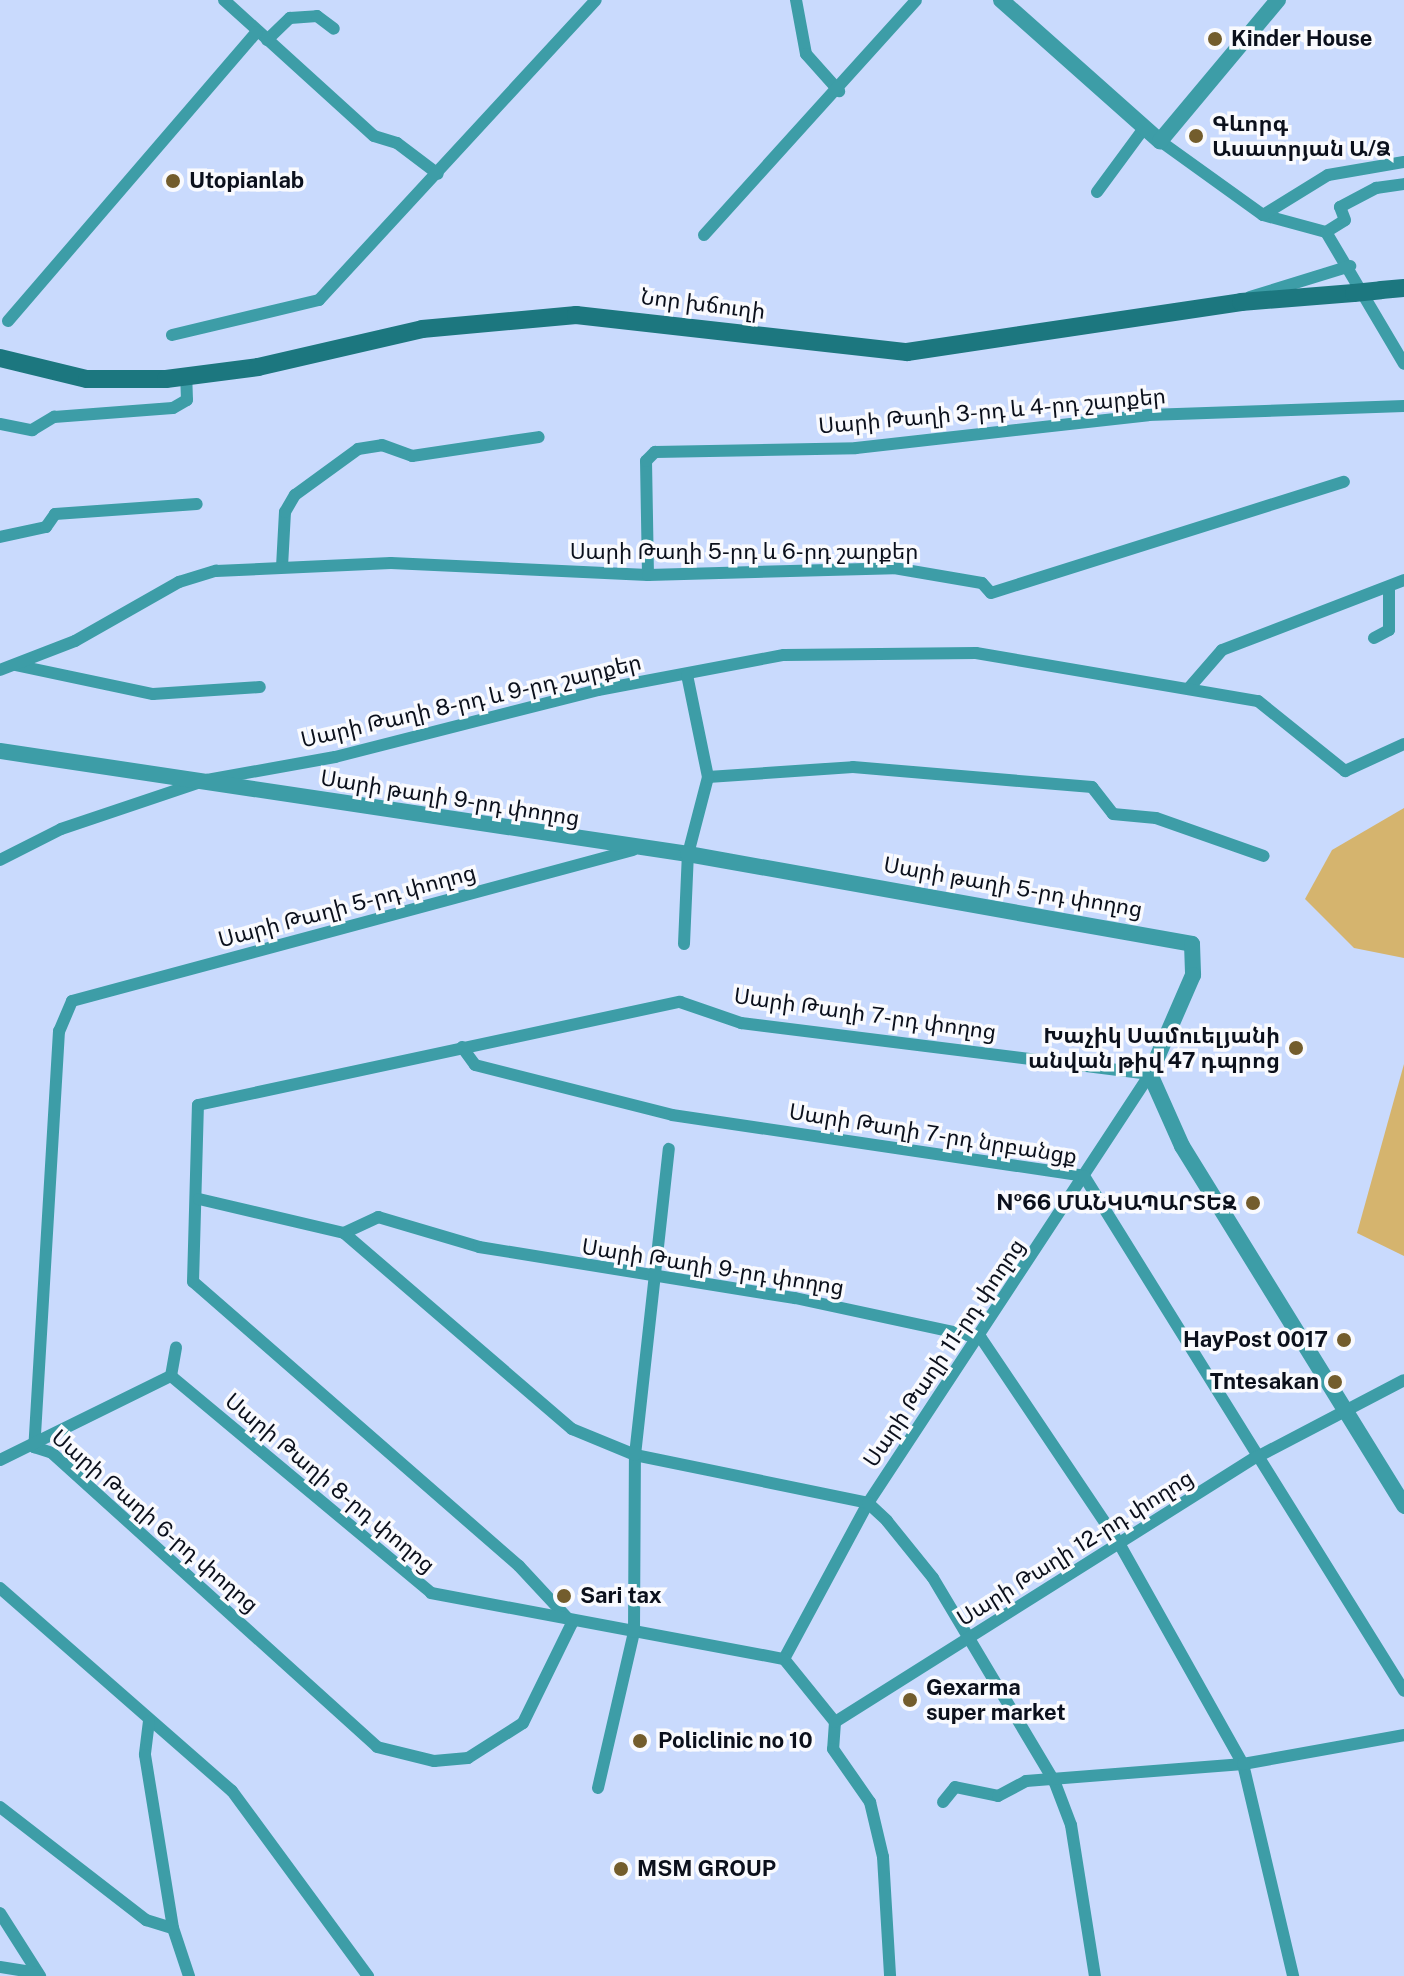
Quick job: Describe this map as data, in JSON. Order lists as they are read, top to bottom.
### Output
{
  "streets": {
    "main road": ["Նոր խճուղի"],
    "street": [
      "Սարի Թաղի 3-րդ և 4-րդ շարքեր",
      "Սարի Թաղի 5-րդ և 6-րդ շարքեր",
      "Սարի Թաղի 8-րդ և 9-րդ շարքեր",
      "Սարի թաղի 9-րդ փողոց",
      "Սարի թաղի 5-րդ փողոց",
      "Սարի Թաղի 5-րդ փողոց",
      "Սարի Թաղի 7-րդ փողոց",
      "Սարի Թաղի 7-րդ նրբանցք",
      "Սարի Թաղի 9-րդ փողոց",
      "Սարի Թաղի 11-րդ փողոց",
      "Սարի Թաղի 8-րդ փողոց",
      "Սարի Թաղի 6-րդ փողոց",
      "Սարի Թաղի 12-րդ փողոց"
    ]
  },
  "crossings": [
    ["Սարի Թաղի 3-րդ և 4-րդ շարքեր", "Սարի Թաղի 5-րդ և 6-րդ շարքեր"],
    ["Սարի Թաղի 8-րդ և 9-րդ շարքեր", "Սարի թաղի 9-րդ փողոց"],
    ["Սարի թաղի 9-րդ փողոց", "Սարի թաղի 5-րդ փողոց"],
    ["Սարի թաղի 9-րդ փողոց", "Սարի Թաղի 5-րդ փողոց"],
    ["Սարի թաղի 5-րդ փողոց", "Սարի Թաղի 7-րդ փողոց"],
    ["Սարի թաղի 5-րդ փողոց", "Սարի Թաղի 11-րդ փողոց"],
    ["Սարի Թաղի 5-րդ փողոց", "Սարի Թաղի 6-րդ փողոց"],
    ["Սարի Թաղի 7-րդ փողոց", "Սարի Թաղի 7-րդ նրբանցք"],
    ["Սարի Թաղի 7-րդ փողոց", "Սարի Թաղի 11-րդ փողոց"],
    ["Սարի Թաղի 7-րդ նրբանցք", "Սարի Թաղի 11-րդ փողոց"],
    ["Սարի Թաղի 7-րդ նրբանցք", "Սարի Թաղի 12-րդ փողոց"],
    ["Սարի Թաղի 9-րդ փողոց", "Սարի Թաղի 11-րդ փողոց"],
    ["Սարի Թաղի 11-րդ փողոց", "Սարի Թաղի 8-րդ փողոց"],
    ["Սարի Թաղի 8-րդ փողոց", "Սարի Թաղի 6-րդ փողոց"]
  ],
  "places": [
    "Kinder House",
    "Գևորգ Ասատրյան Ա/Ձ",
    "Utopianlab",
    "Խաչիկ Սամուելյանի անվան թիվ 47 դպրոց",
    "№66 ՄԱՆԿԱՊԱՐՏԵԶ",
    "HayPost 0017",
    "Tntesakan",
    "Sari tax",
    "Gexarma super market",
    "Policlinic no 10",
    "MSM GROUP"
  ]
}
